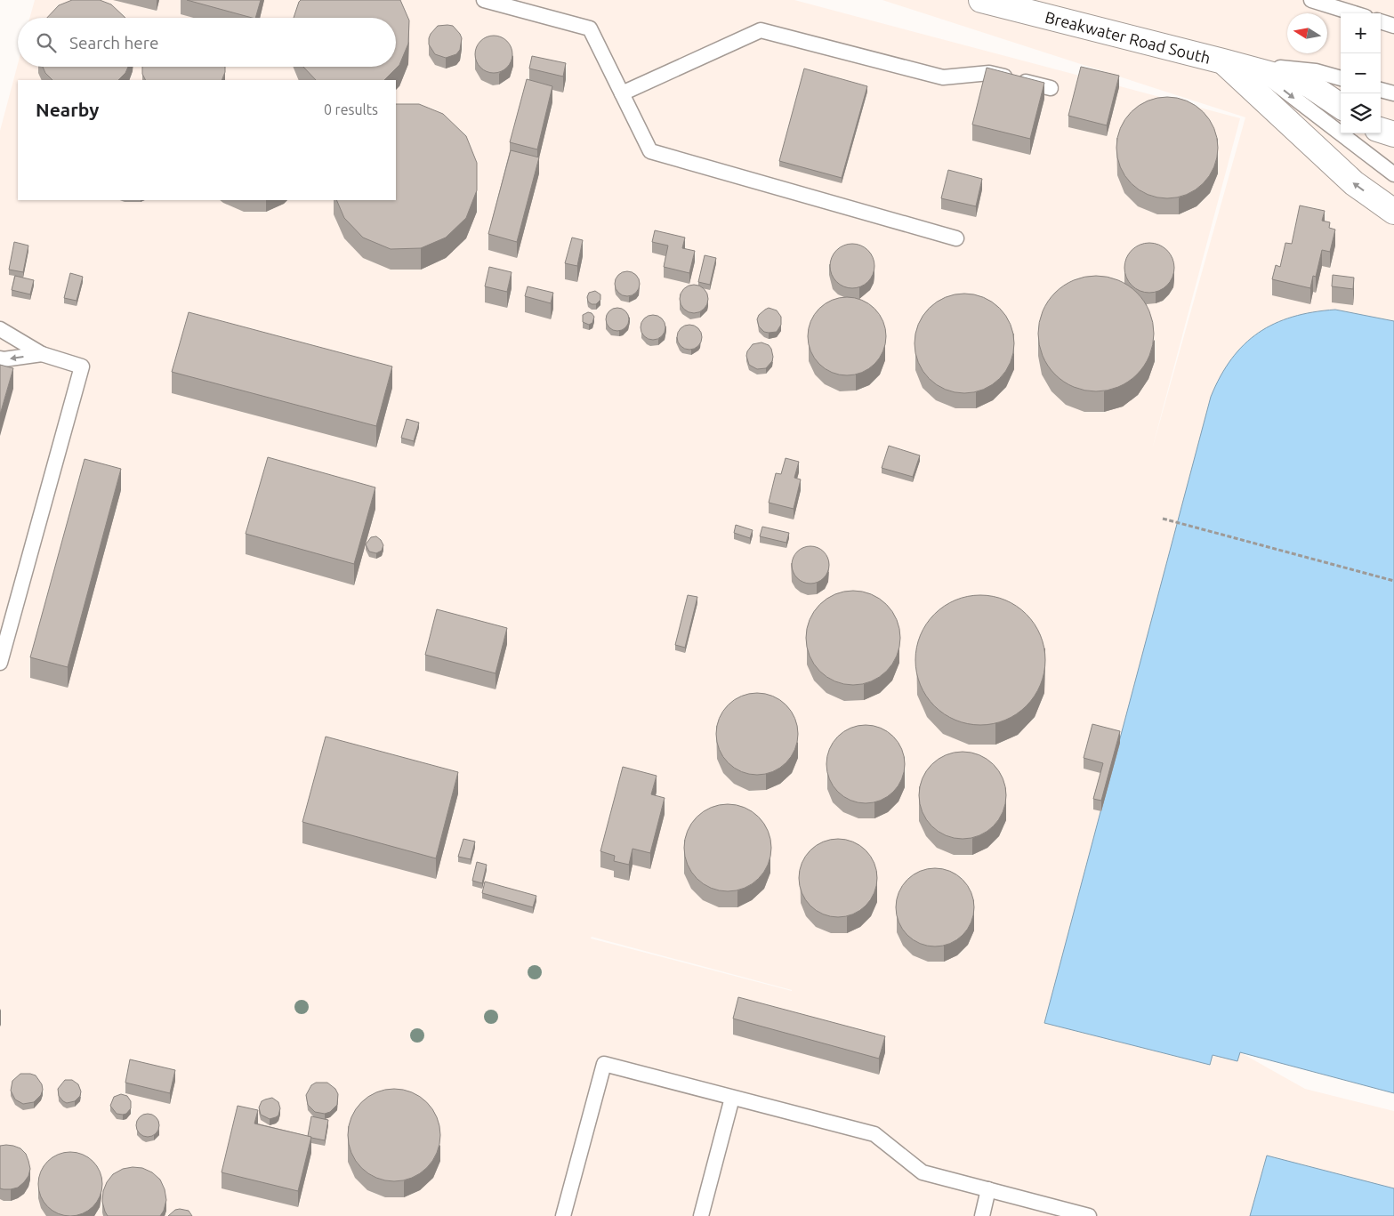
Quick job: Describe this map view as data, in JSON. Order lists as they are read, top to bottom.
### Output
{
  "streets": {
    "street": ["Breakwater Road South"]
  },
  "north": "left",
  "page": {
    "map_buttons": ["+", "−"],
    "search": "Search here",
    "heading": ["Nearby", "0 results"]
  }
}
